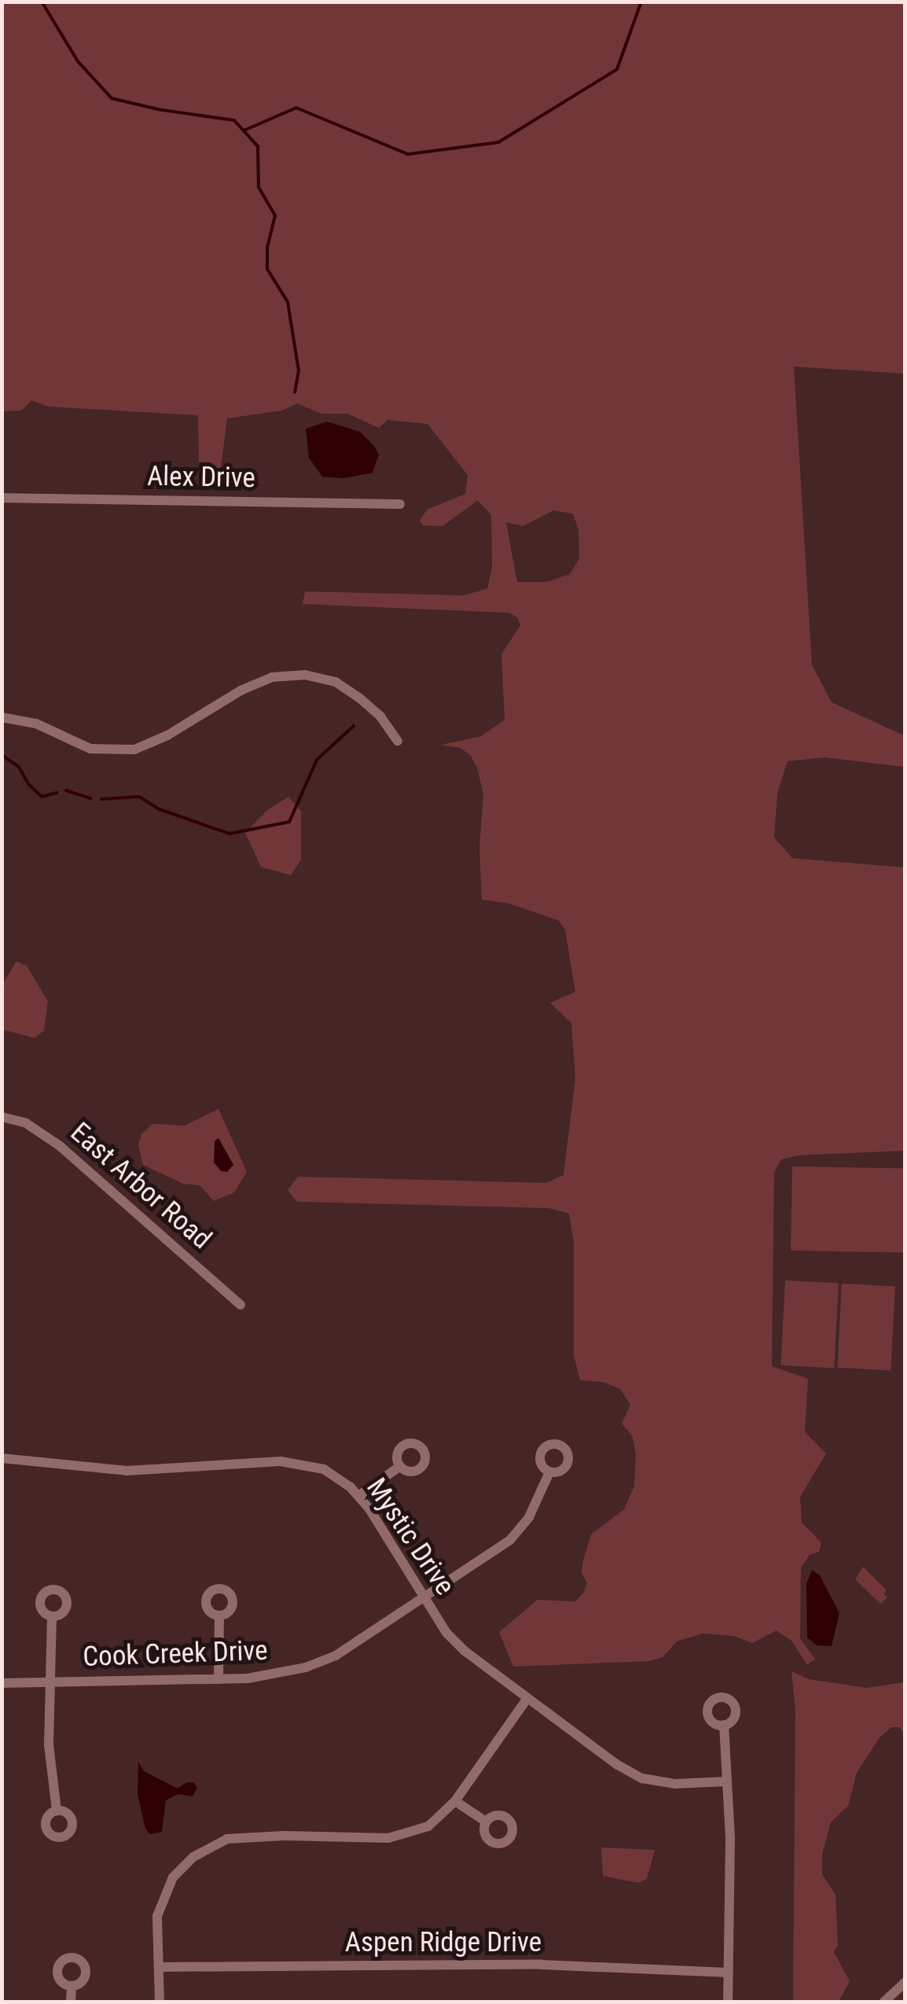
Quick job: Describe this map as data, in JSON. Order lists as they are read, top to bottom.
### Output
{
  "streets": {
    "street": [
      "Alex Drive",
      "East Arbor Road",
      "Mystic Drive",
      "Cook Creek Drive",
      "Aspen Ridge Drive"
    ]
  },
  "crossings": [
    ["Mystic Drive", "Cook Creek Drive"]
  ]
}
